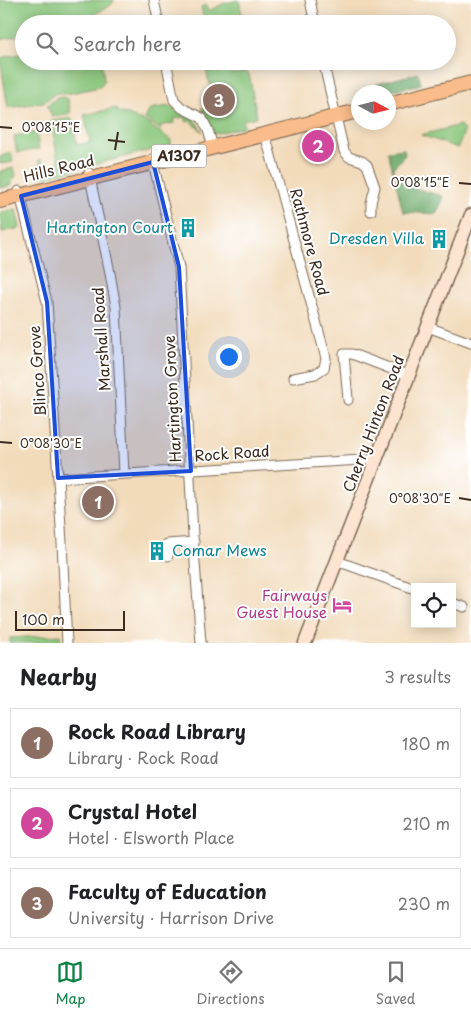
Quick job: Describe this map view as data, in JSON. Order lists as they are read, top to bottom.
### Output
{
  "streets": {
    "main road": ["A1307", "Hills Road"],
    "street": [
      "Rathmore Road",
      "Marshall Road",
      "Blinco Grove",
      "Hartington Grove",
      "Cherry Hinton Road",
      "Rock Road"
    ]
  },
  "crossings": [
    ["Hills Road", "Rathmore Road"],
    ["Hills Road", "Marshall Road"],
    ["Hills Road", "Blinco Grove"],
    ["Hills Road", "Hartington Grove"],
    ["Marshall Road", "Rock Road"],
    ["Blinco Grove", "Rock Road"],
    ["Hartington Grove", "Rock Road"],
    ["Cherry Hinton Road", "Rock Road"]
  ],
  "places": {
    "building": ["Hartington Court", "Dresden Villa", "Comar Mews"],
    "hotel": ["Fairways Guest House"]
  },
  "scale_bar": "100 m",
  "north": "right",
  "page": {
    "search": "Search here",
    "pins": ["3", "2", "1"],
    "scale": "100 m",
    "heading": ["Nearby", "3 results"],
    "list": [
      {
        "mark": "1",
        "name": "Rock Road Library",
        "note": "Library · Rock Road",
        "value": "180 m"
      },
      {
        "mark": "2",
        "name": "Crystal Hotel",
        "note": "Hotel · Elsworth Place",
        "value": "210 m"
      },
      {
        "mark": "3",
        "name": "Faculty of Education",
        "note": "University · Harrison Drive",
        "value": "230 m"
      }
    ],
    "nav": ["Map", "Directions", "Saved"]
  },
  "coordinates": ["0°08'15\"E", "0°08'30\"E"]
}
